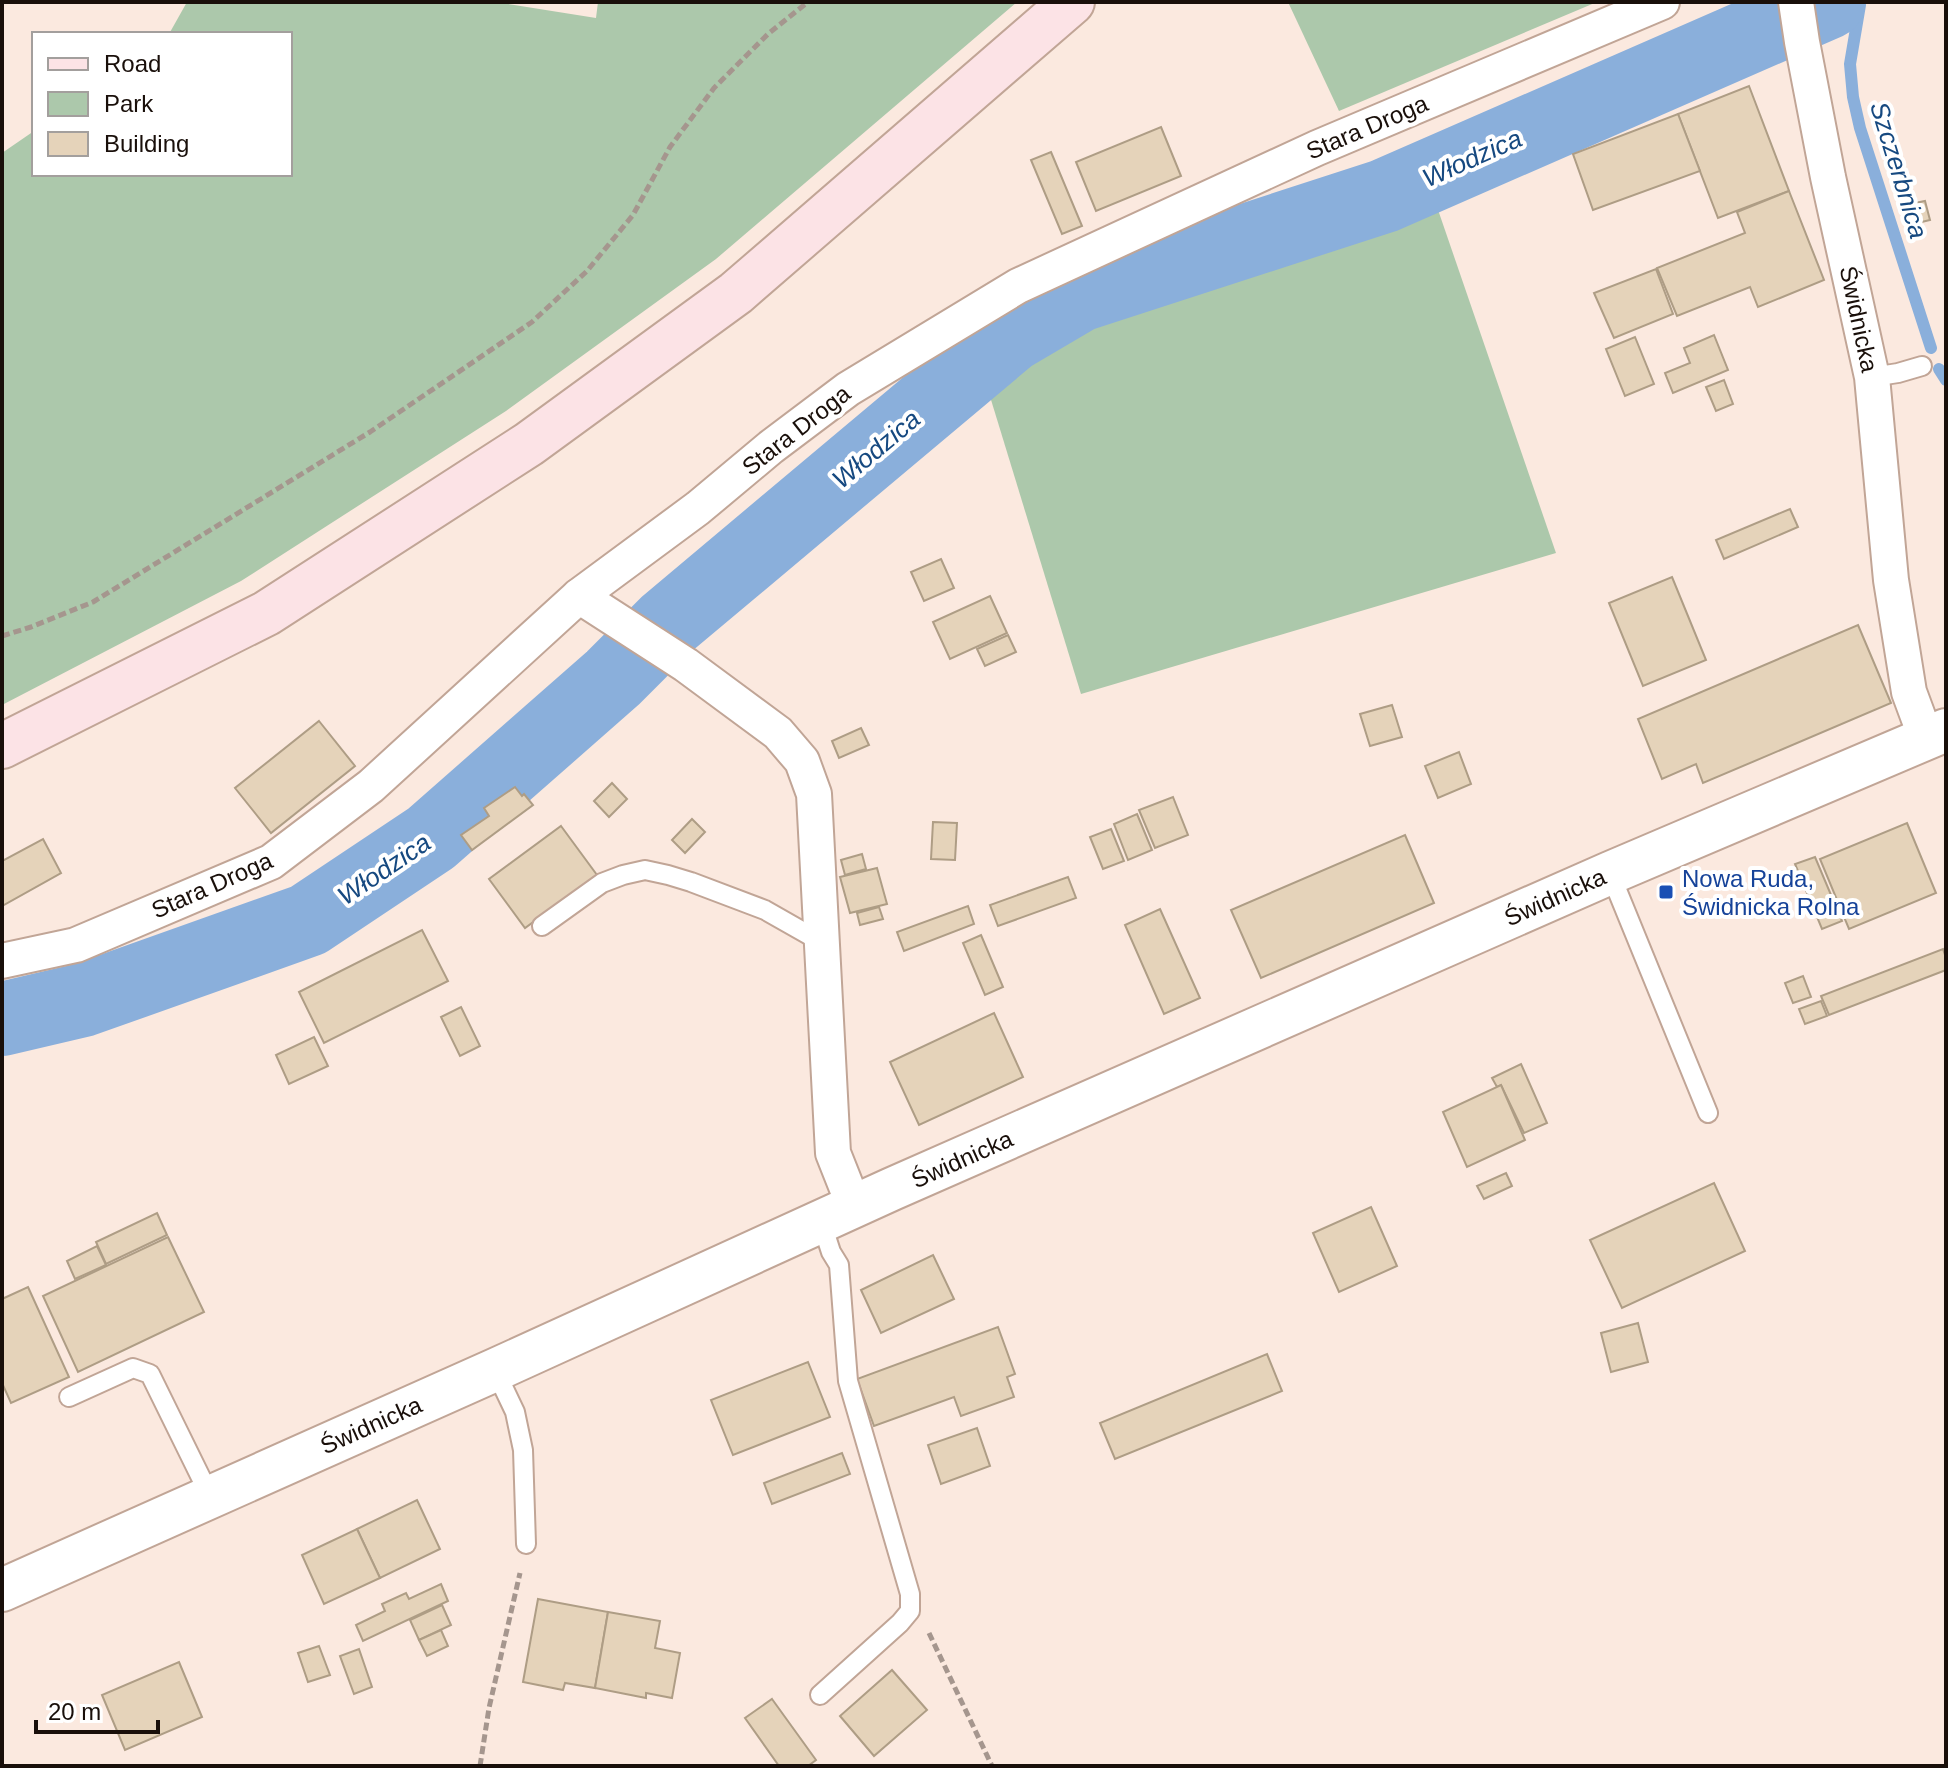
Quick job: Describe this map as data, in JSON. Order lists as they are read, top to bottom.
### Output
{
  "streets": {
    "street": ["Stara Droga", "Świdnicka"]
  },
  "water": ["Włodzica", "Szczerbnica"],
  "places": {
    "transit": ["Nowa Ruda, Świdnicka Rolna"]
  },
  "legend": ["Road", "Park", "Building"],
  "scale_bar": "20 m"
}
